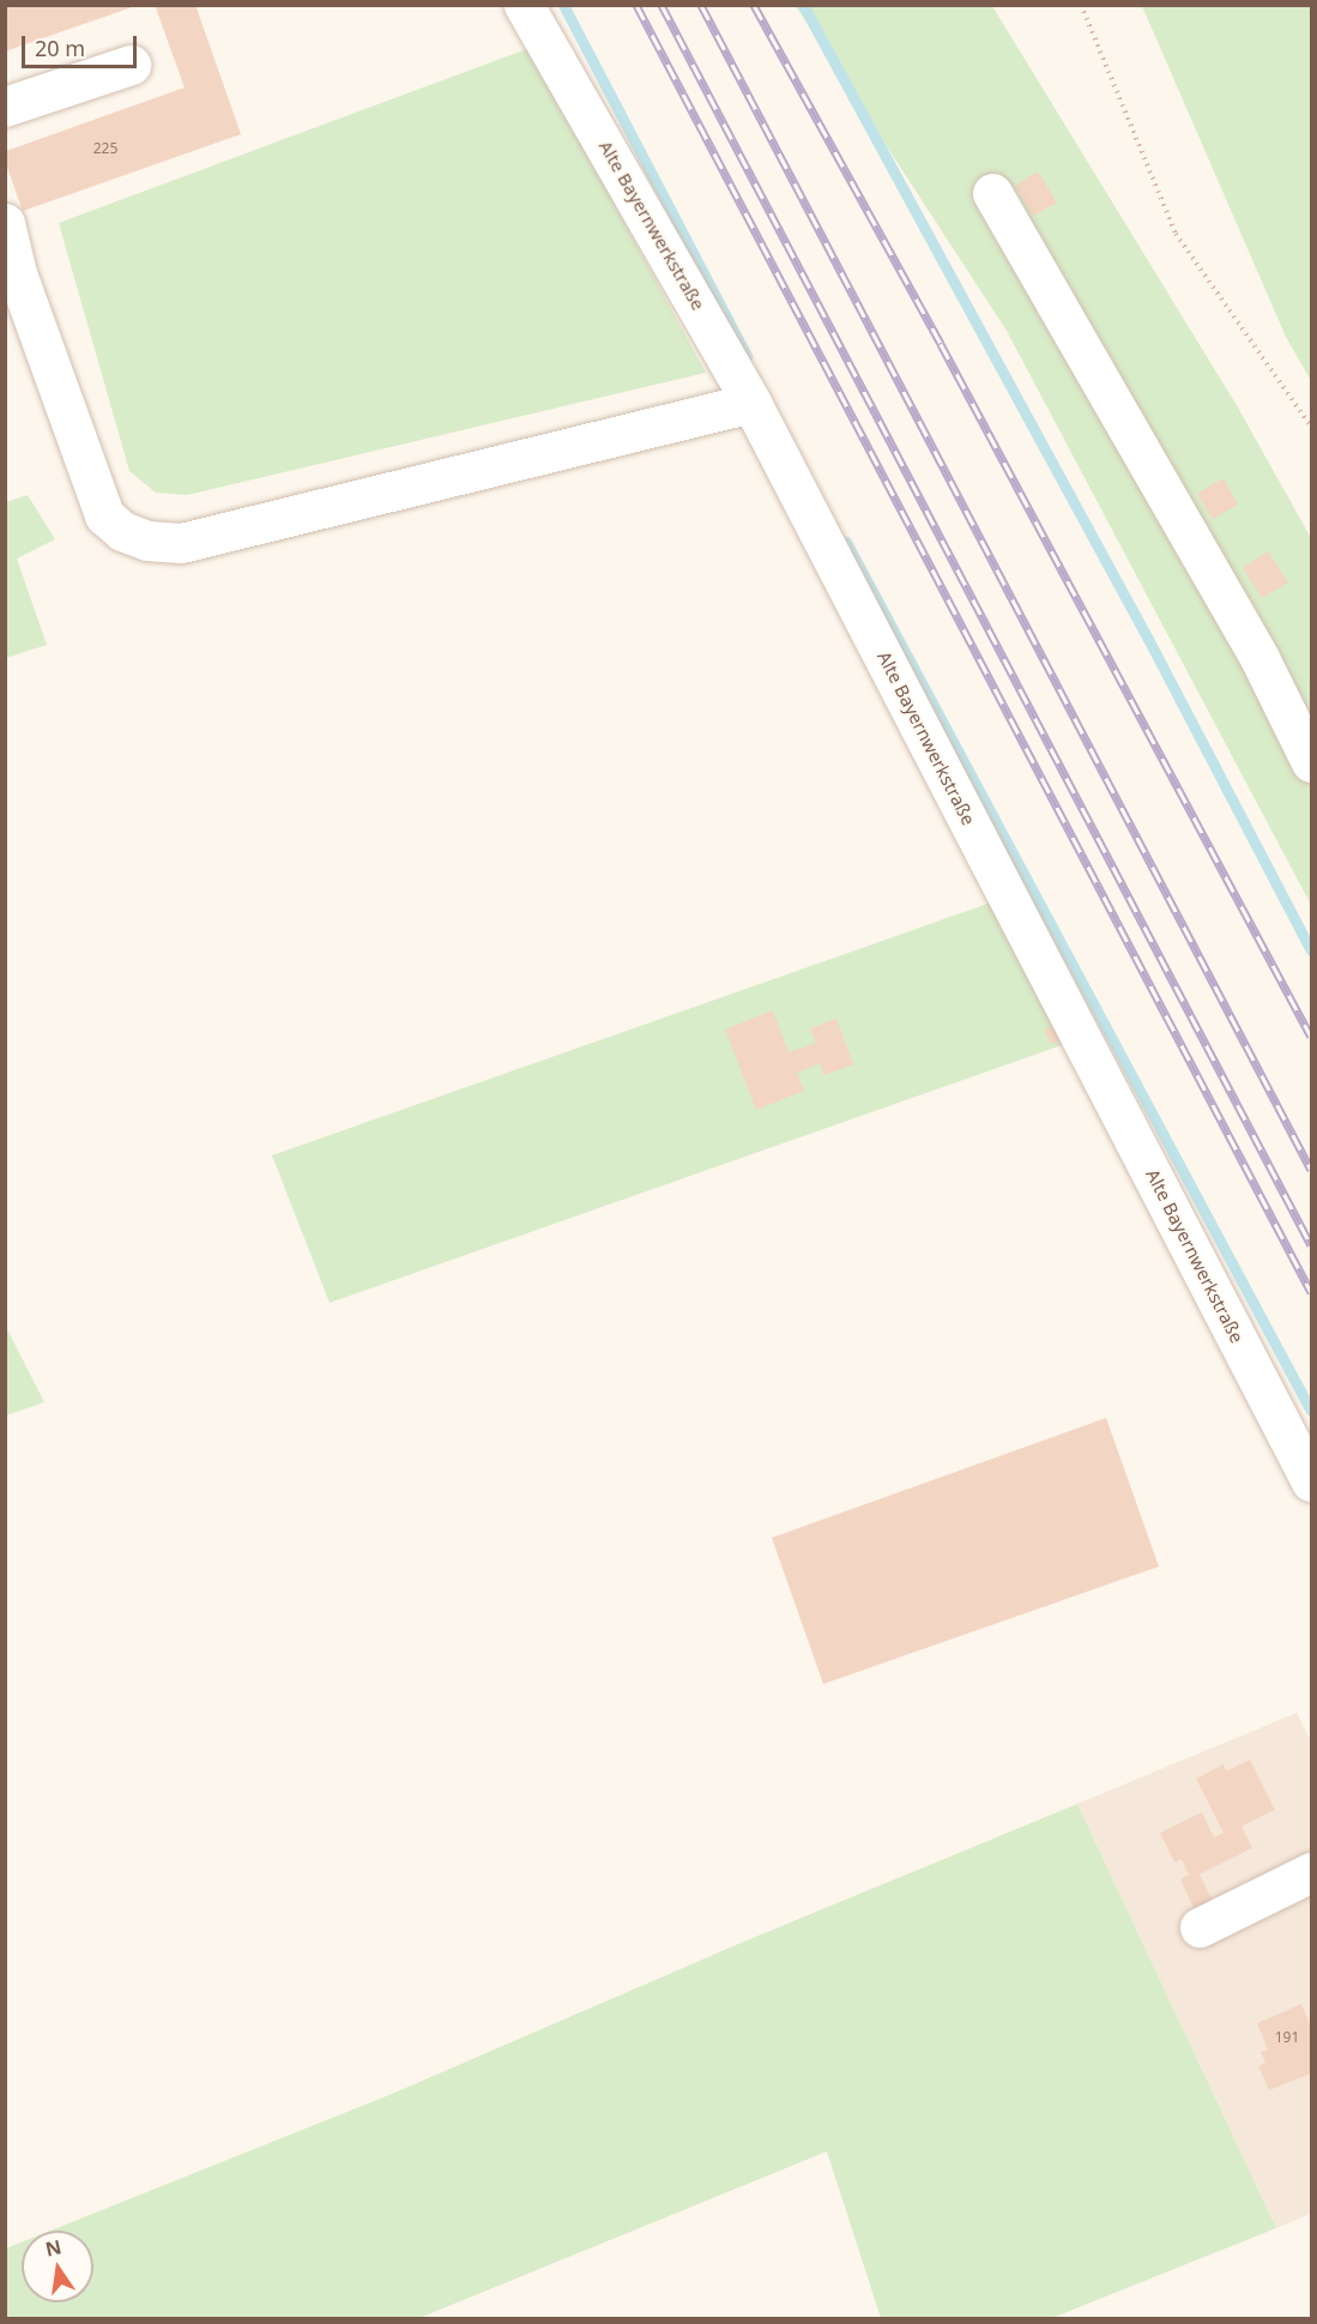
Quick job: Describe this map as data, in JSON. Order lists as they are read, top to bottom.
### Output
{
  "streets": {
    "street": ["Alte Bayernwerkstraße"]
  },
  "house_numbers": ["225", "191"],
  "scale_bar": "20 m",
  "north": "top"
}
